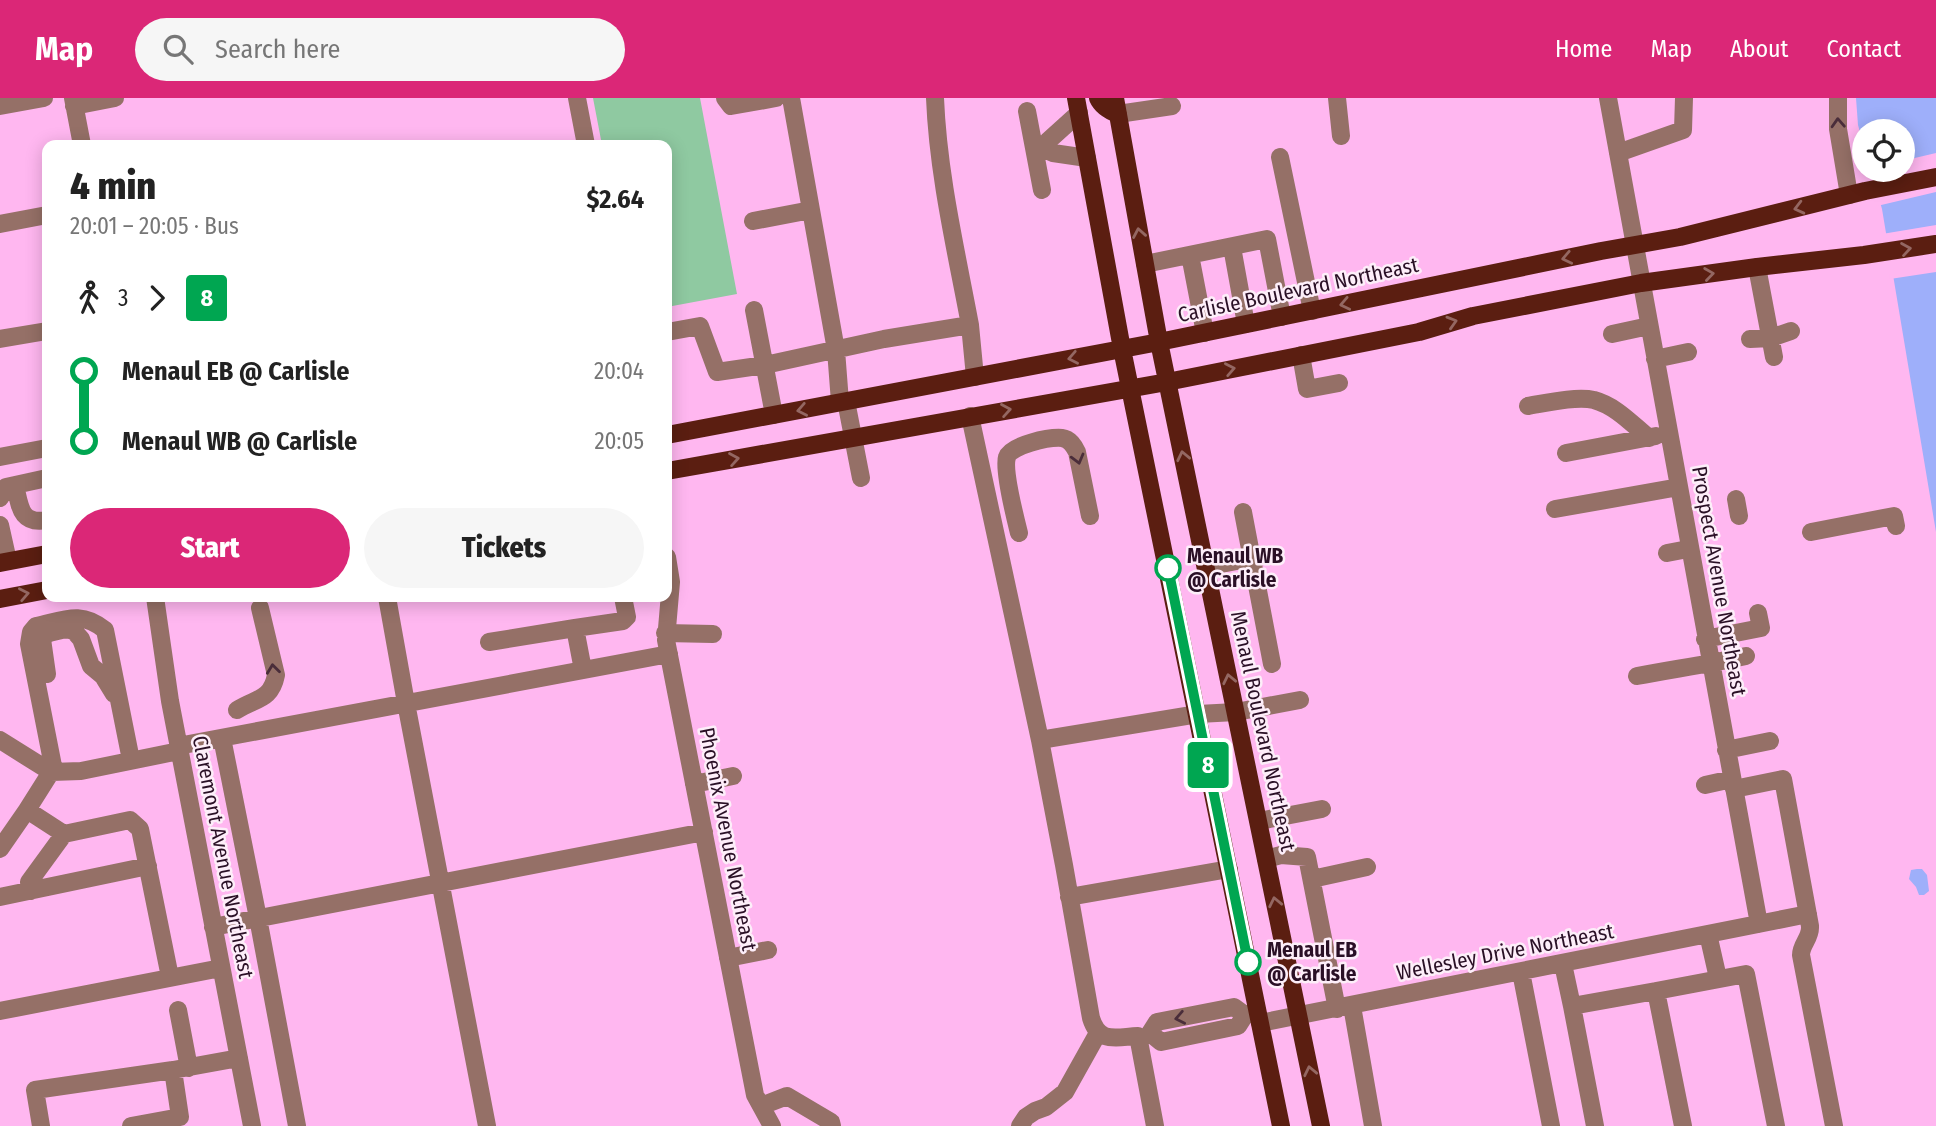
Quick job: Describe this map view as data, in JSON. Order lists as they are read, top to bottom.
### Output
{
  "streets": {
    "main road": ["Carlisle Boulevard Northeast", "Menaul Boulevard Northeast"],
    "street": [
      "Prospect Avenue Northeast",
      "Phoenix Avenue Northeast",
      "Claremont Avenue Northeast",
      "Wellesley Drive Northeast"
    ]
  },
  "crossings": [
    ["Carlisle Boulevard Northeast", "Prospect Avenue Northeast"],
    ["Carlisle Boulevard Northeast", "Menaul Boulevard Northeast"],
    ["Prospect Avenue Northeast", "Wellesley Drive Northeast"],
    ["Menaul Boulevard Northeast", "Wellesley Drive Northeast"]
  ],
  "places": ["Menaul WB @ Carlisle", "Menaul EB @ Carlisle"],
  "lines": ["bus line 8"],
  "page": {
    "header": "Map",
    "search": "Search here",
    "nav": [
      "Home",
      "Map",
      "About",
      "Contact"
    ],
    "on_map": "8",
    "heading": ["4 min", "20:01 – 20:05 · Bus", "$2.64"],
    "legs": ["3", "8"],
    "list": [
      {
        "name": "Menaul EB @ Carlisle",
        "value": "20:04"
      },
      {
        "name": "Menaul WB @ Carlisle",
        "value": "20:05"
      }
    ],
    "buttons": ["Start", "Tickets"]
  }
}
